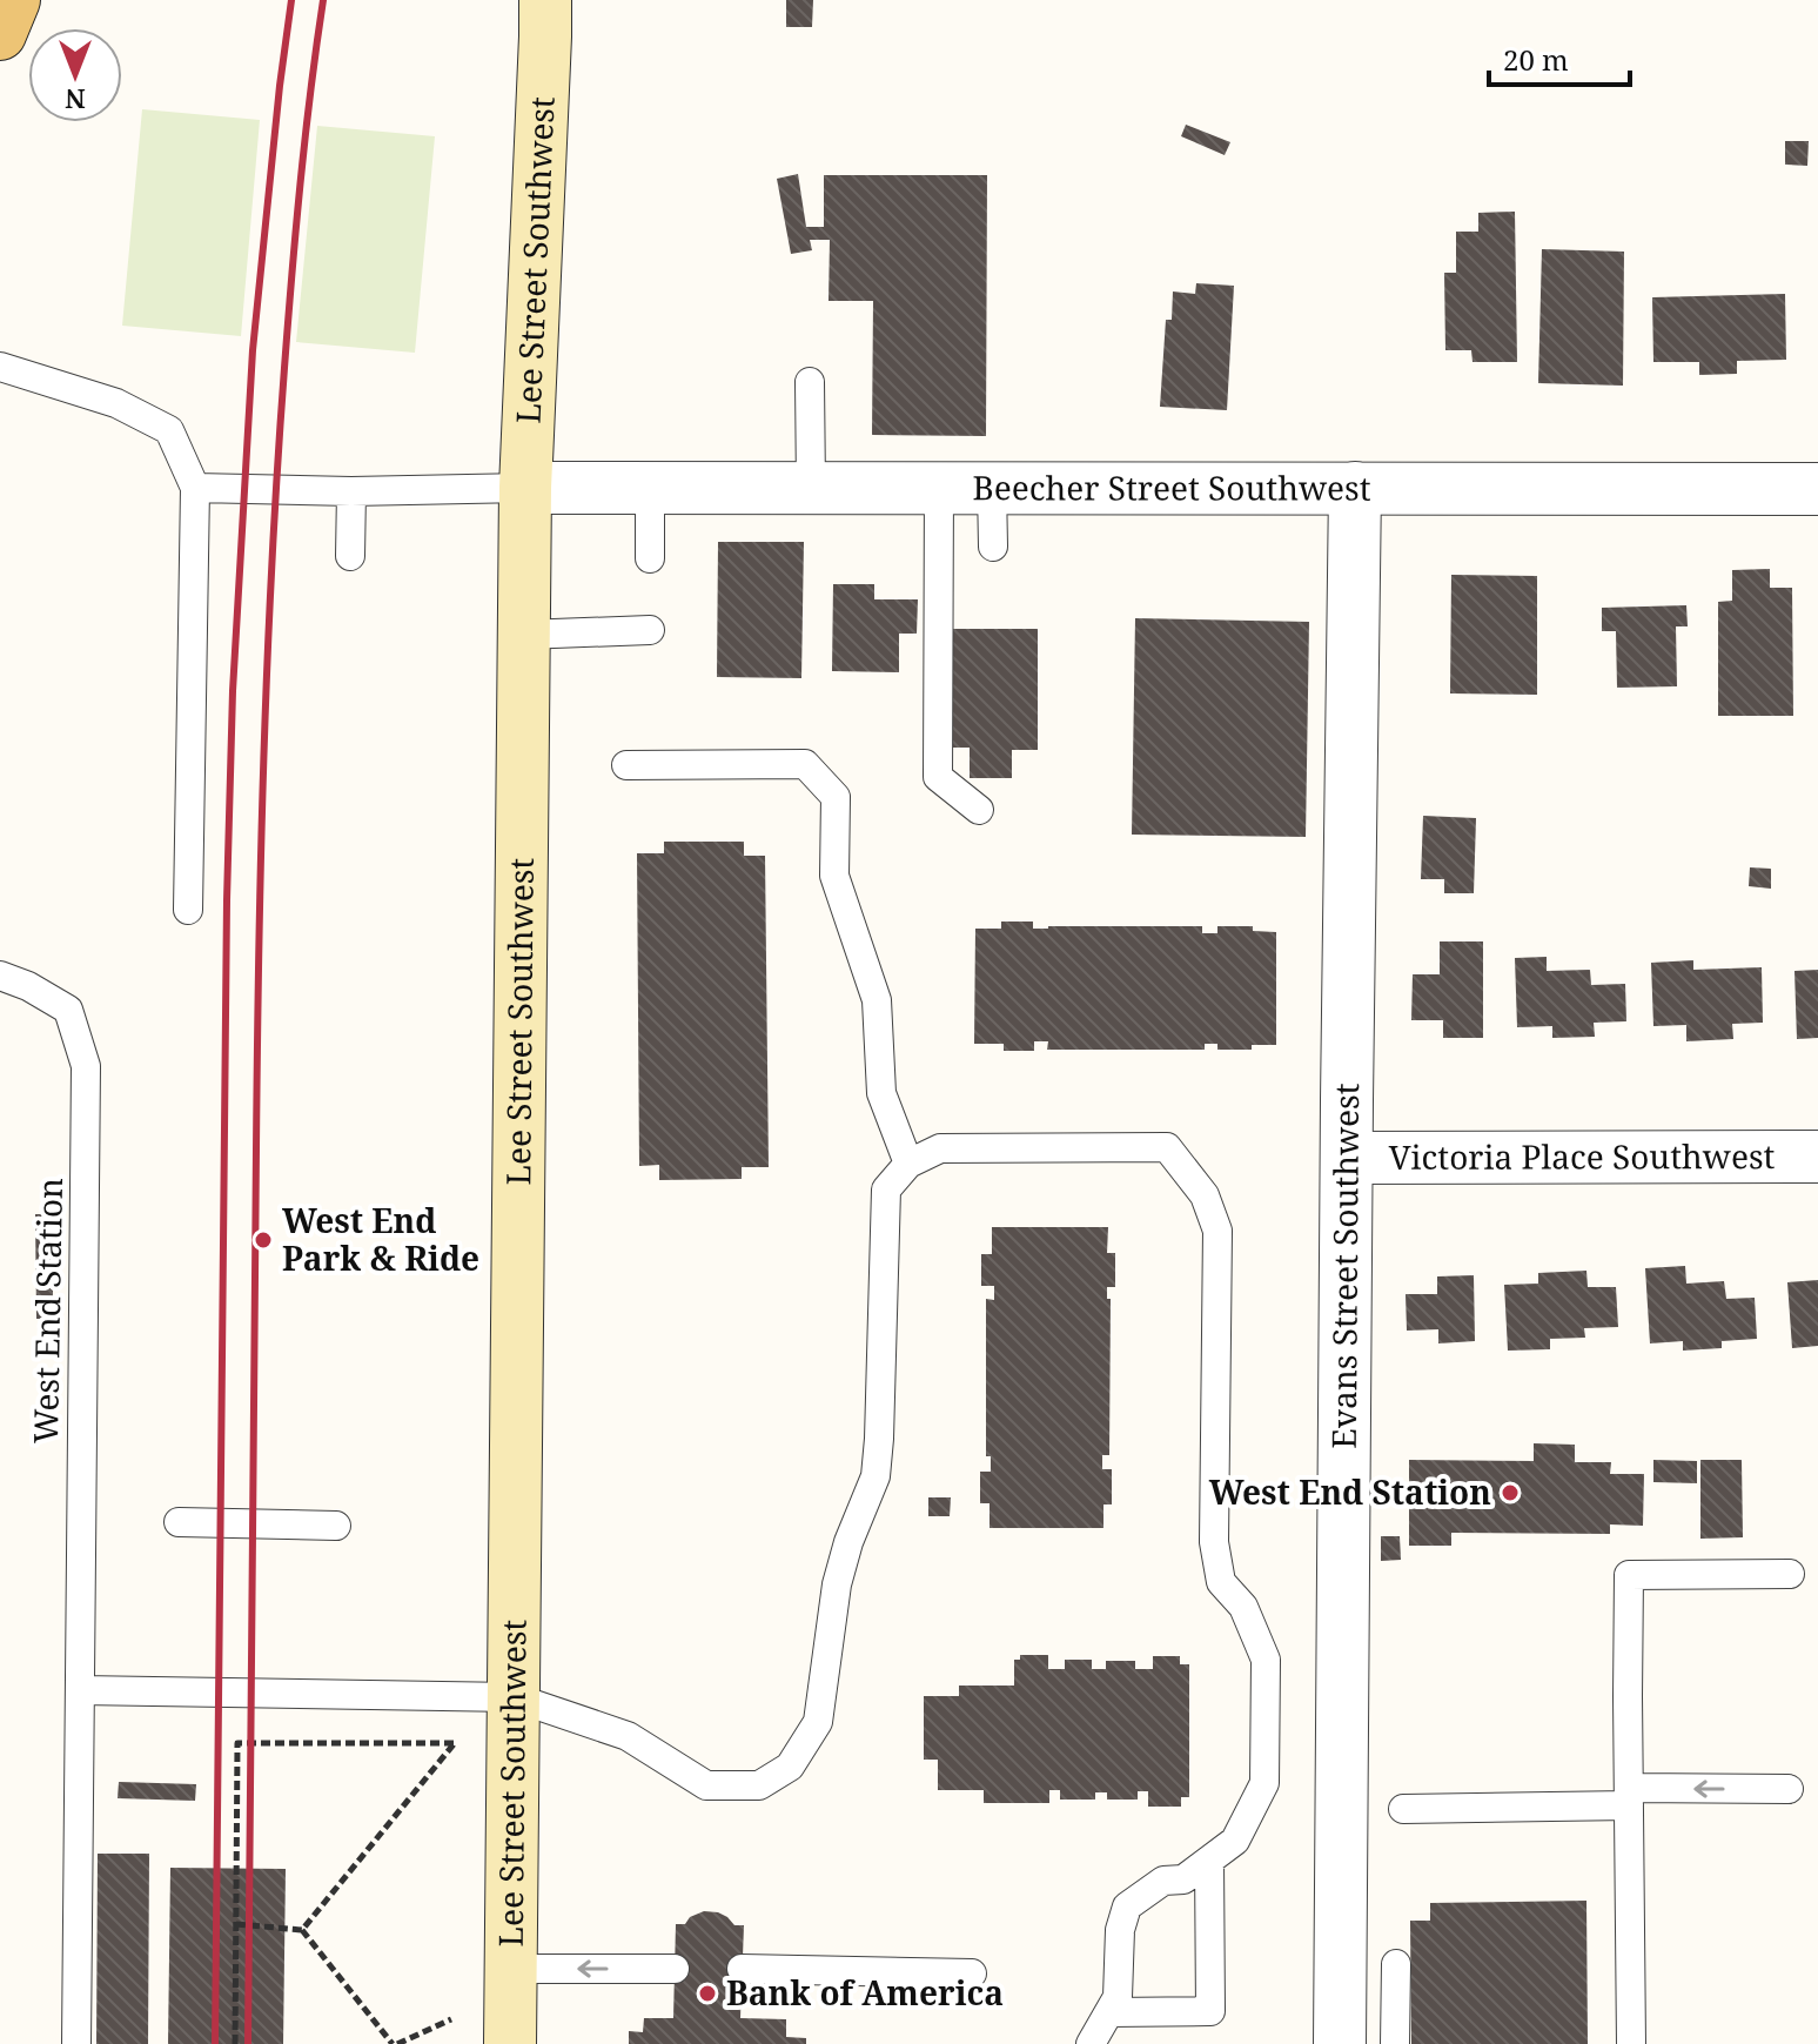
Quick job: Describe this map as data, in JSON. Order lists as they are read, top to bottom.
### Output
{
  "streets": {
    "street": [
      "Lee Street Southwest",
      "Beecher Street Southwest",
      "Victoria Place Southwest",
      "Evans Street Southwest"
    ],
    "lane": ["West End Station"]
  },
  "crossings": [
    ["Lee Street Southwest", "Beecher Street Southwest"],
    ["Beecher Street Southwest", "Evans Street Southwest"],
    ["Victoria Place Southwest", "Evans Street Southwest"]
  ],
  "places": ["West End Park & Ride", "West End Station", "Bank of America"],
  "scale_bar": "20 m",
  "north": "bottom"
}
